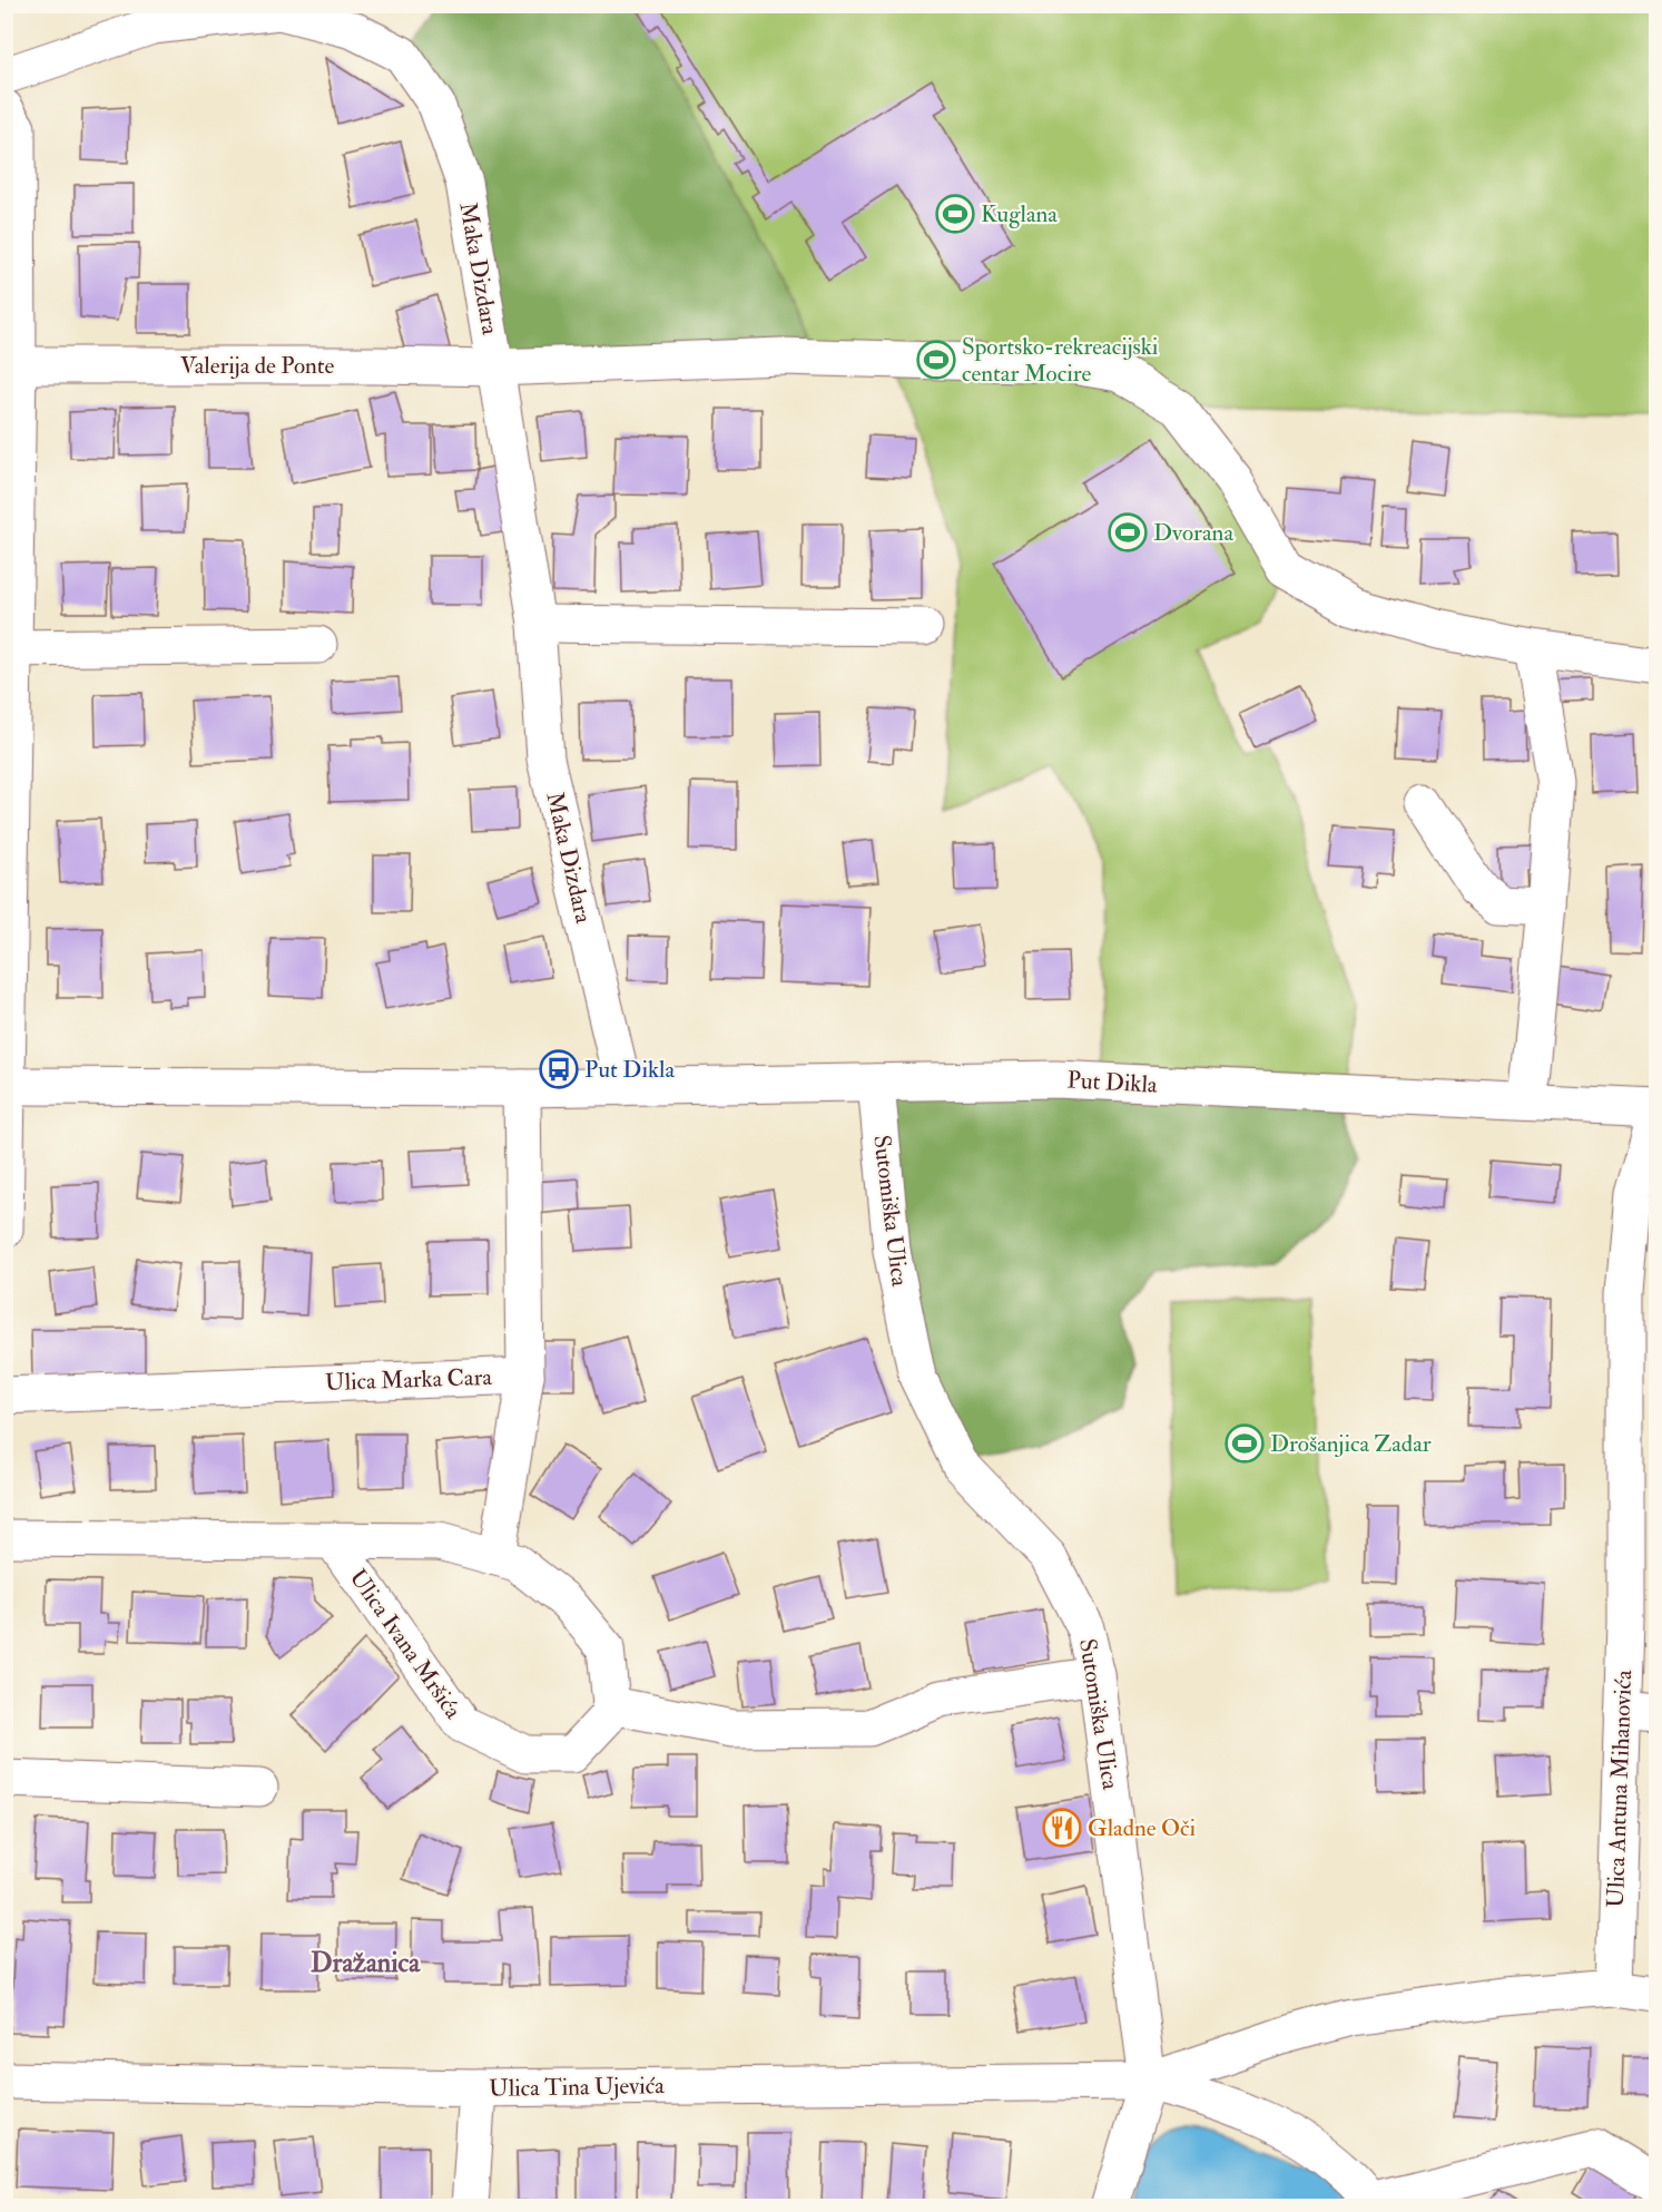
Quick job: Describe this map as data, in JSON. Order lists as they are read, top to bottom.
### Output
{
  "streets": {
    "street": [
      "Maka Dizdara",
      "Valerija de Ponte",
      "Put Dikla",
      "Sutomiška Ulica",
      "Ulica Marka Cara",
      "Ulica Ivana Mršića",
      "Ulica Antuna Mihanovića",
      "Ulica Tina Ujevića"
    ]
  },
  "crossings": [
    ["Maka Dizdara", "Valerija de Ponte"],
    ["Maka Dizdara", "Put Dikla"],
    ["Put Dikla", "Sutomiška Ulica"],
    ["Put Dikla", "Ulica Marka Cara"],
    ["Sutomiška Ulica", "Ulica Tina Ujevića"]
  ],
  "districts": ["Dražanica"],
  "places": {
    "sports": [
      "Kuglana",
      "Sportsko-rekreacijski centar Mocire",
      "Dvorana",
      "Drošanjica Zadar"
    ],
    "bus stop": ["Put Dikla"],
    "restaurant": ["Gladne Oči"]
  }
}
